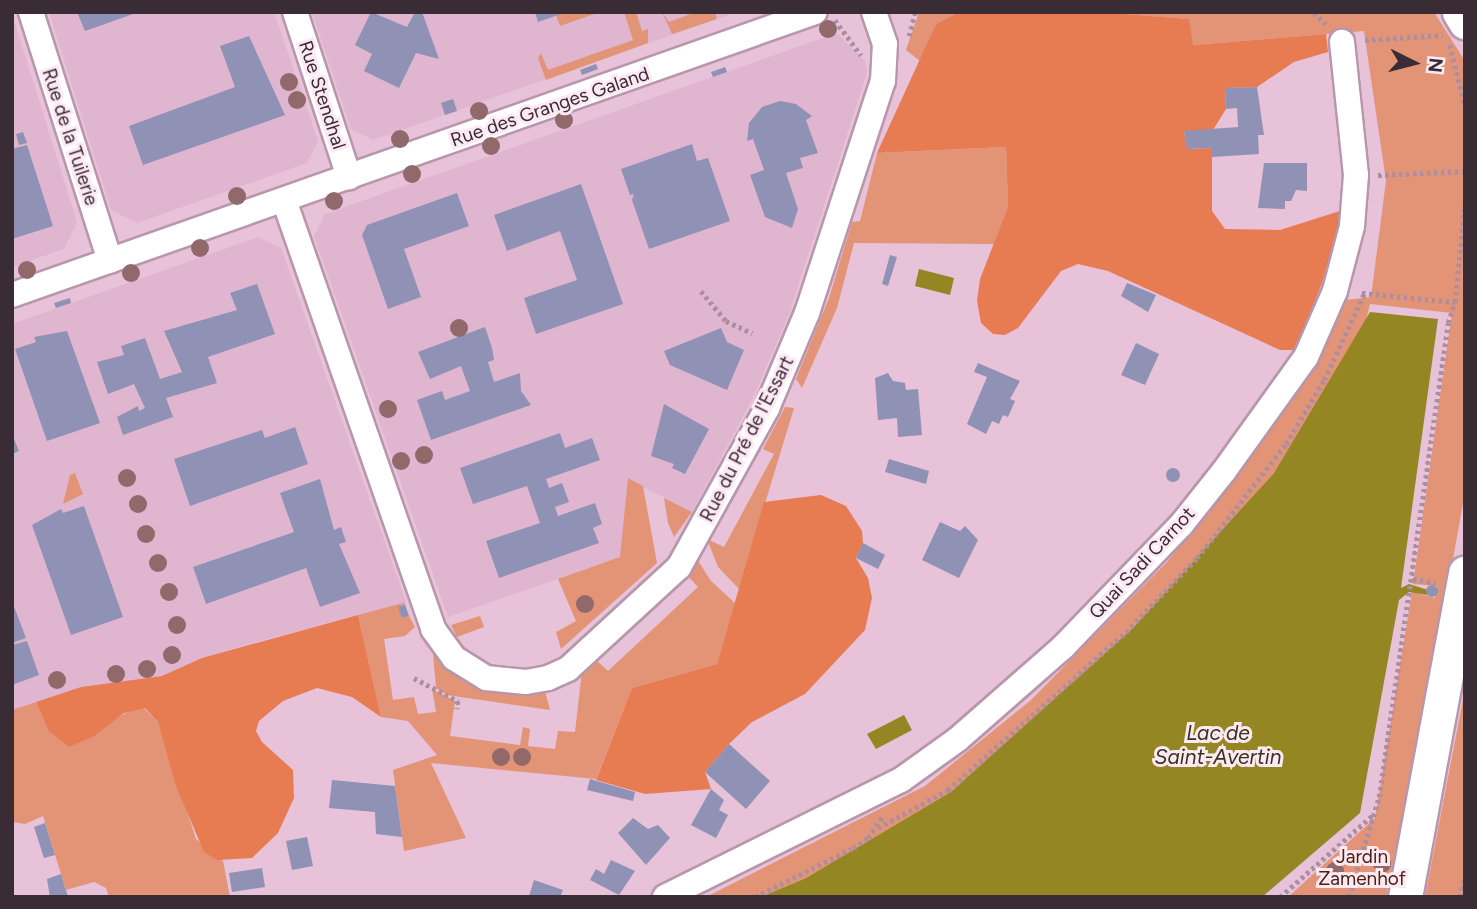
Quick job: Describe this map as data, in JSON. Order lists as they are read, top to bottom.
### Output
{
  "streets": {
    "street": [
      "Rue Stendhal",
      "Rue des Granges Galand",
      "Rue de la Tuilerie",
      "Rue du Pré de l'Essart",
      "Quai Sadi Carnot"
    ]
  },
  "crossings": [
    ["Rue Stendhal", "Rue des Granges Galand"],
    ["Rue des Granges Galand", "Rue de la Tuilerie"],
    ["Rue des Granges Galand", "Rue du Pré de l'Essart"]
  ],
  "water": ["Lac de Saint-Avertin"],
  "parks": ["Jardin Zamenhof"],
  "north": "right"
}
